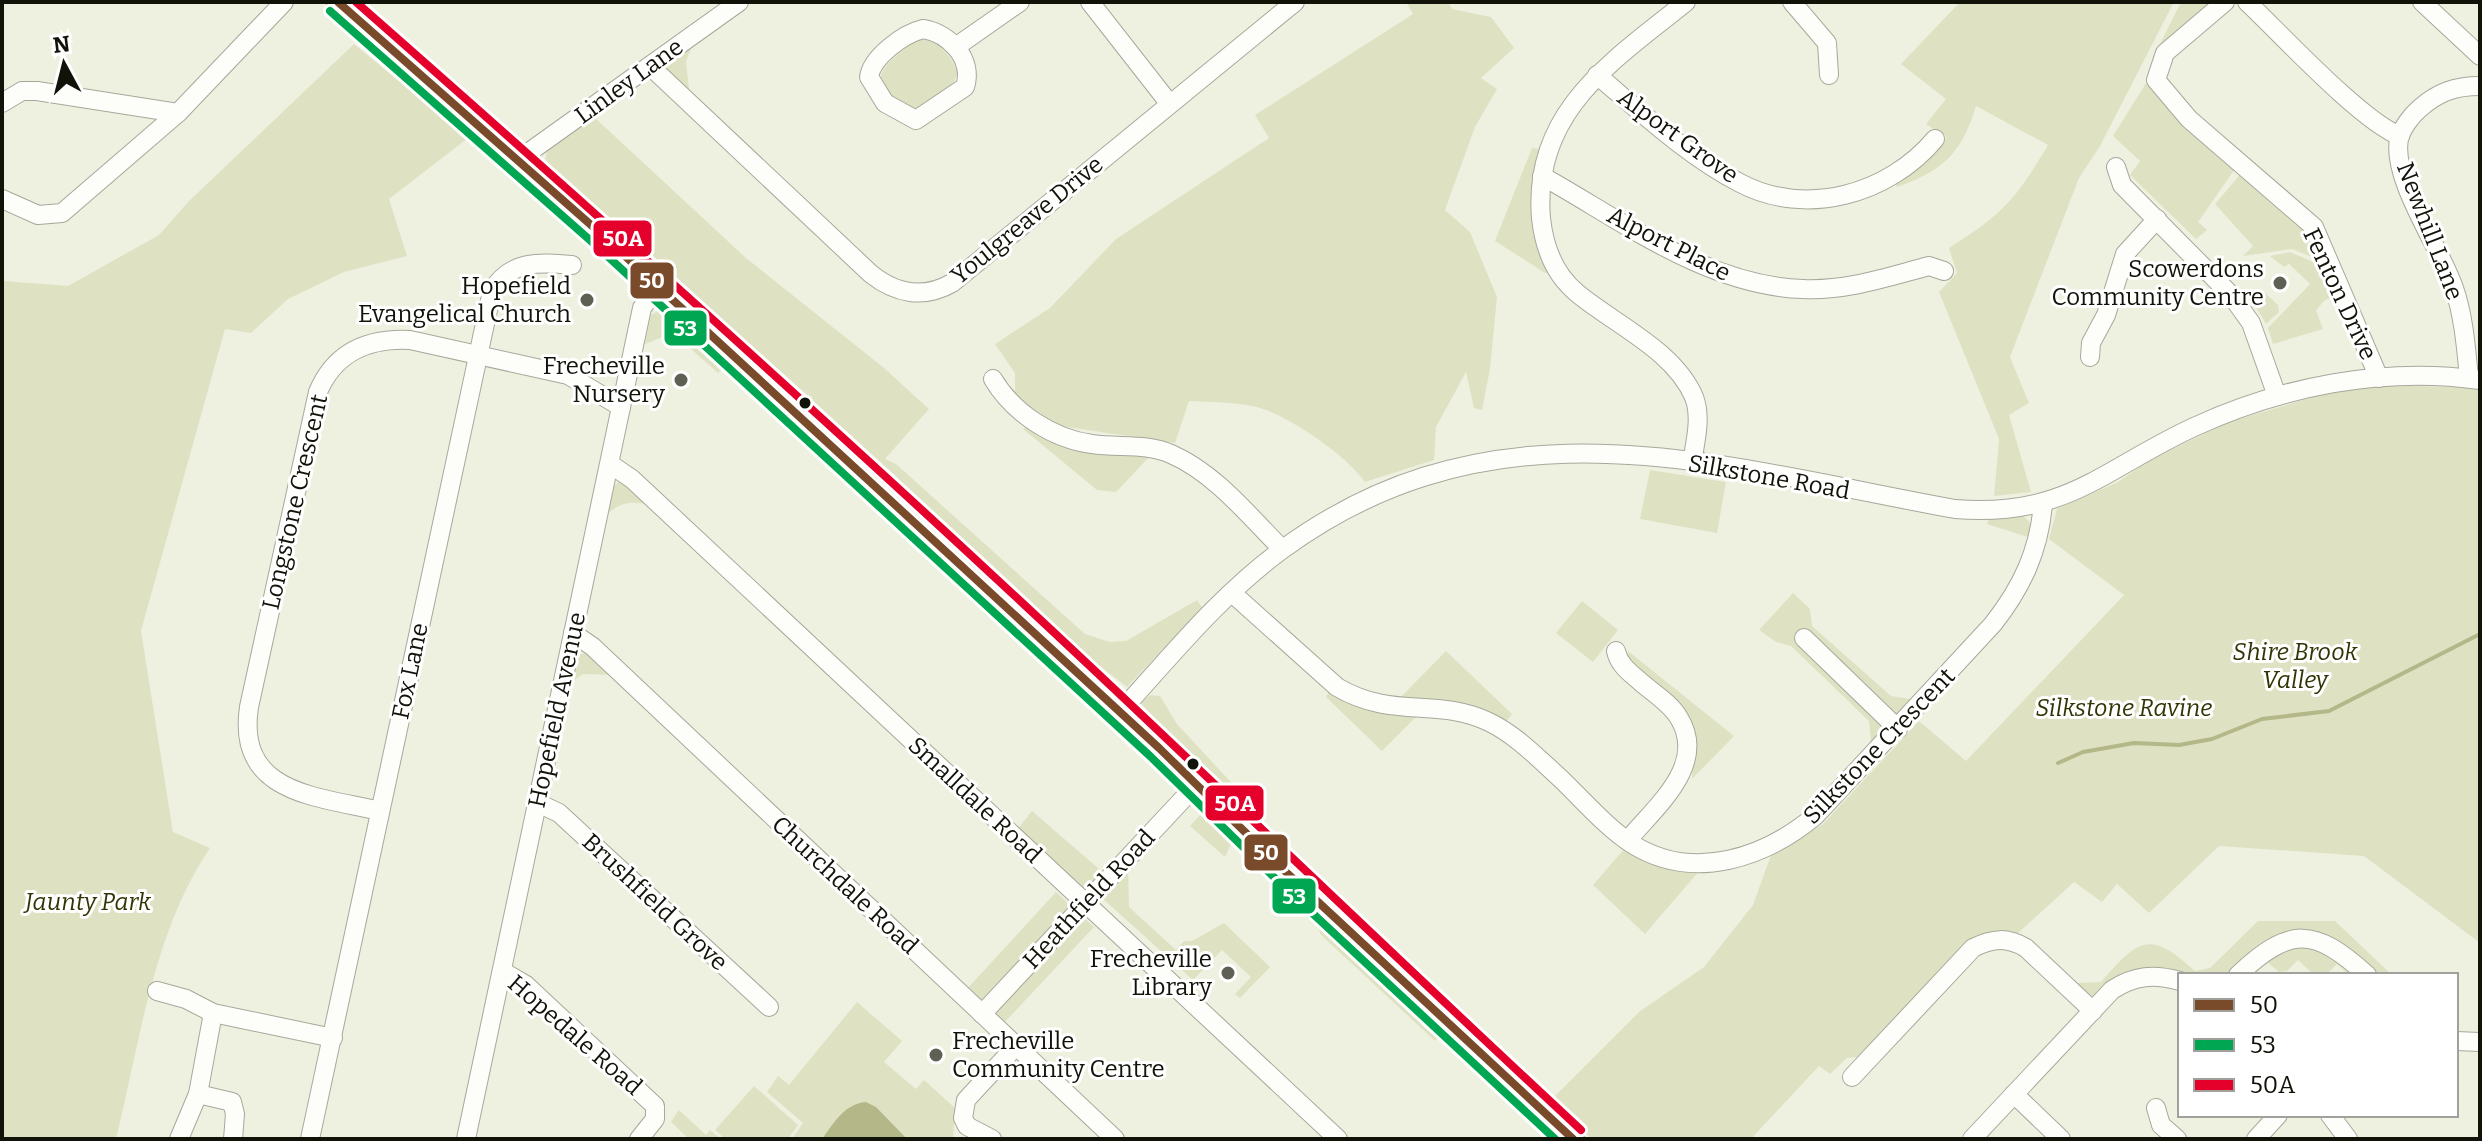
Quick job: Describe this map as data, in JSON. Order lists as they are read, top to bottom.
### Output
{
  "streets": {
    "street": [
      "Linley Lane",
      "Alport Grove",
      "Youlgreave Drive",
      "Newhill Lane",
      "Alport Place",
      "Fenton Drive",
      "Silkstone Road",
      "Longstone Crescent",
      "Fox Lane",
      "Hopefield Avenue",
      "Silkstone Crescent",
      "Smalldale Road",
      "Churchdale Road",
      "Heathfield Road",
      "Brushfield Grove",
      "Hopedale Road"
    ]
  },
  "crossings": [
    ["Linley Lane", "Youlgreave Drive"],
    ["Newhill Lane", "Silkstone Road"],
    ["Fenton Drive", "Silkstone Road"],
    ["Silkstone Road", "Silkstone Crescent"],
    ["Longstone Crescent", "Fox Lane"],
    ["Longstone Crescent", "Hopefield Avenue"],
    ["Hopefield Avenue", "Smalldale Road"],
    ["Hopefield Avenue", "Churchdale Road"],
    ["Hopefield Avenue", "Brushfield Grove"],
    ["Hopefield Avenue", "Hopedale Road"],
    ["Smalldale Road", "Heathfield Road"],
    ["Churchdale Road", "Heathfield Road"]
  ],
  "parks": ["Shire Brook Valley", "Silkstone Ravine", "Jaunty Park"],
  "places": [
    "Scowerdons Community Centre",
    "Hopefield Evangelical Church",
    "Frecheville Nursery",
    "Frecheville Library",
    "Frecheville Community Centre"
  ],
  "lines": ["transit line 50", "transit line 50A", "transit line 53"],
  "legend": ["50", "53", "50A"],
  "north": "top"
}
